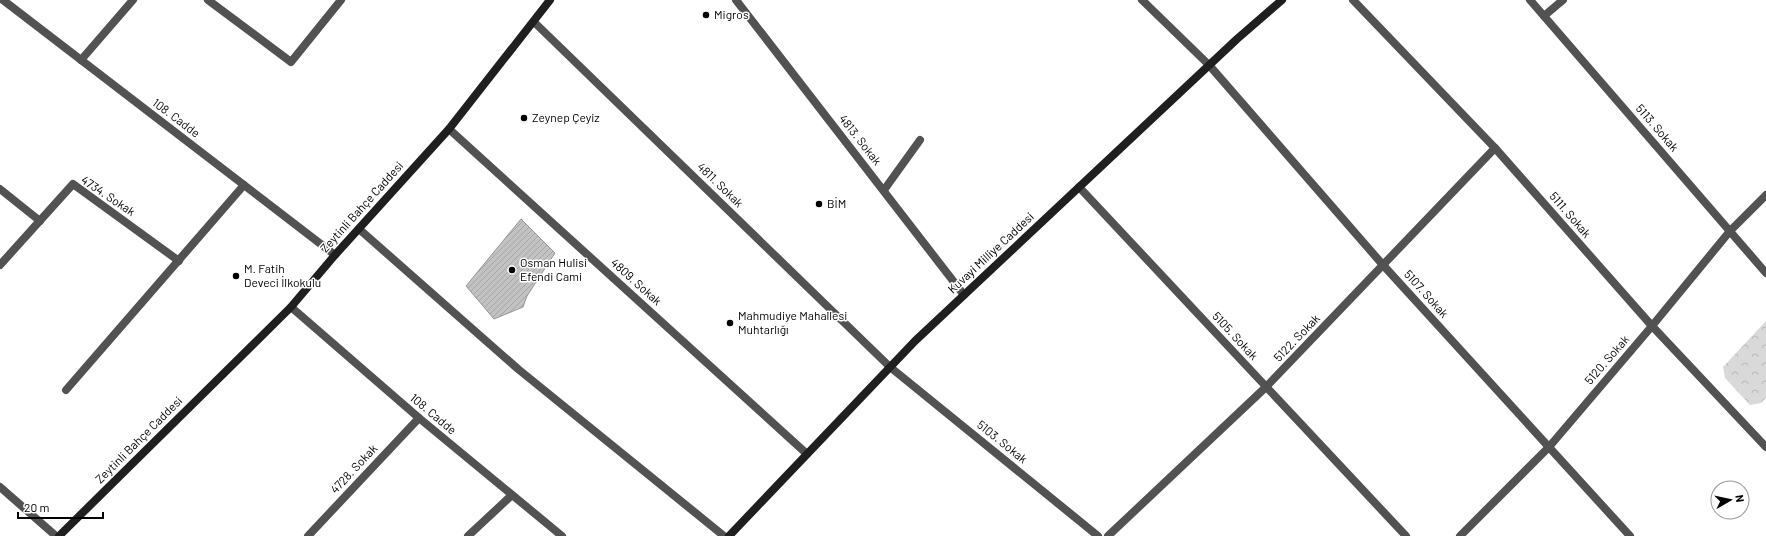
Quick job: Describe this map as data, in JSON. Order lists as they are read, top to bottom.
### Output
{
  "streets": {
    "street": [
      "108. Cadde",
      "5113. Sokak",
      "4813. Sokak",
      "4811. Sokak",
      "4734. Sokak",
      "Zeytinli Bahçe Caddesi",
      "5111. Sokak",
      "Kuvayi Milliye Caddesi",
      "4809. Sokak",
      "5107. Sokak",
      "5105. Sokak",
      "5122. Sokak",
      "5120. Sokak",
      "5103. Sokak",
      "4728. Sokak"
    ]
  },
  "crossings": [
    ["108. Cadde", "Zeytinli Bahçe Caddesi"],
    ["108. Cadde", "4728. Sokak"],
    ["5113. Sokak", "5120. Sokak"],
    ["4813. Sokak", "Kuvayi Milliye Caddesi"],
    ["4811. Sokak", "Zeytinli Bahçe Caddesi"],
    ["4811. Sokak", "Kuvayi Milliye Caddesi"],
    ["4811. Sokak", "5103. Sokak"],
    ["Zeytinli Bahçe Caddesi", "4809. Sokak"],
    ["5111. Sokak", "5122. Sokak"],
    ["5111. Sokak", "5120. Sokak"],
    ["Kuvayi Milliye Caddesi", "4809. Sokak"],
    ["Kuvayi Milliye Caddesi", "5107. Sokak"],
    ["Kuvayi Milliye Caddesi", "5105. Sokak"],
    ["Kuvayi Milliye Caddesi", "5103. Sokak"],
    ["5107. Sokak", "5122. Sokak"],
    ["5107. Sokak", "5120. Sokak"],
    ["5105. Sokak", "5122. Sokak"]
  ],
  "places": [
    "Migros",
    "Zeynep Çeyiz",
    "BİM",
    "Osman Hulisi Efendi Cami",
    "M. Fatih Deveci İlkokulu",
    "Mahmudiye Mahallesi Muhtarlığı"
  ],
  "scale_bar": "20 m",
  "north": "right"
}
